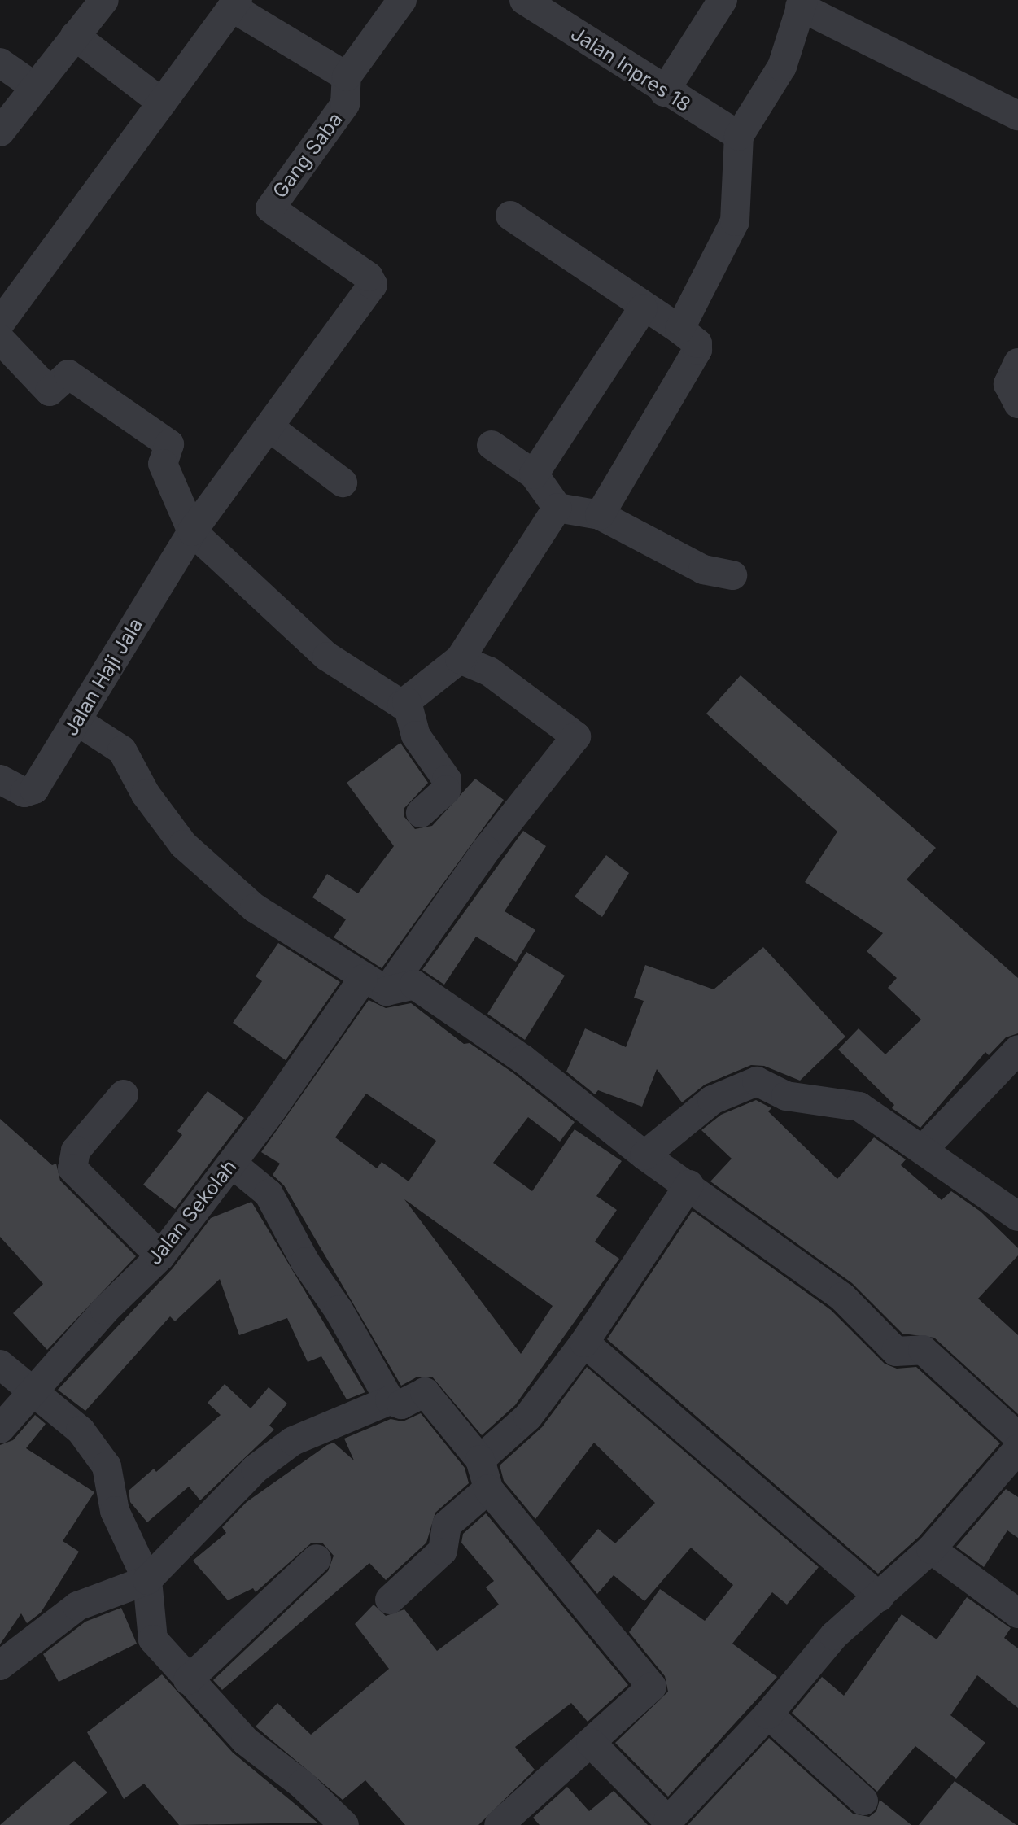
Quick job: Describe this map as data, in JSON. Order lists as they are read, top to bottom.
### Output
{
  "streets": {
    "street": [
      "Jalan Inpres 18",
      "Gang Saba",
      "Jalan Haji Jala",
      "Jalan Sekolah"
    ]
  },
  "crossings": [
    ["Gang Saba", "Jalan Haji Jala"]
  ]
}
